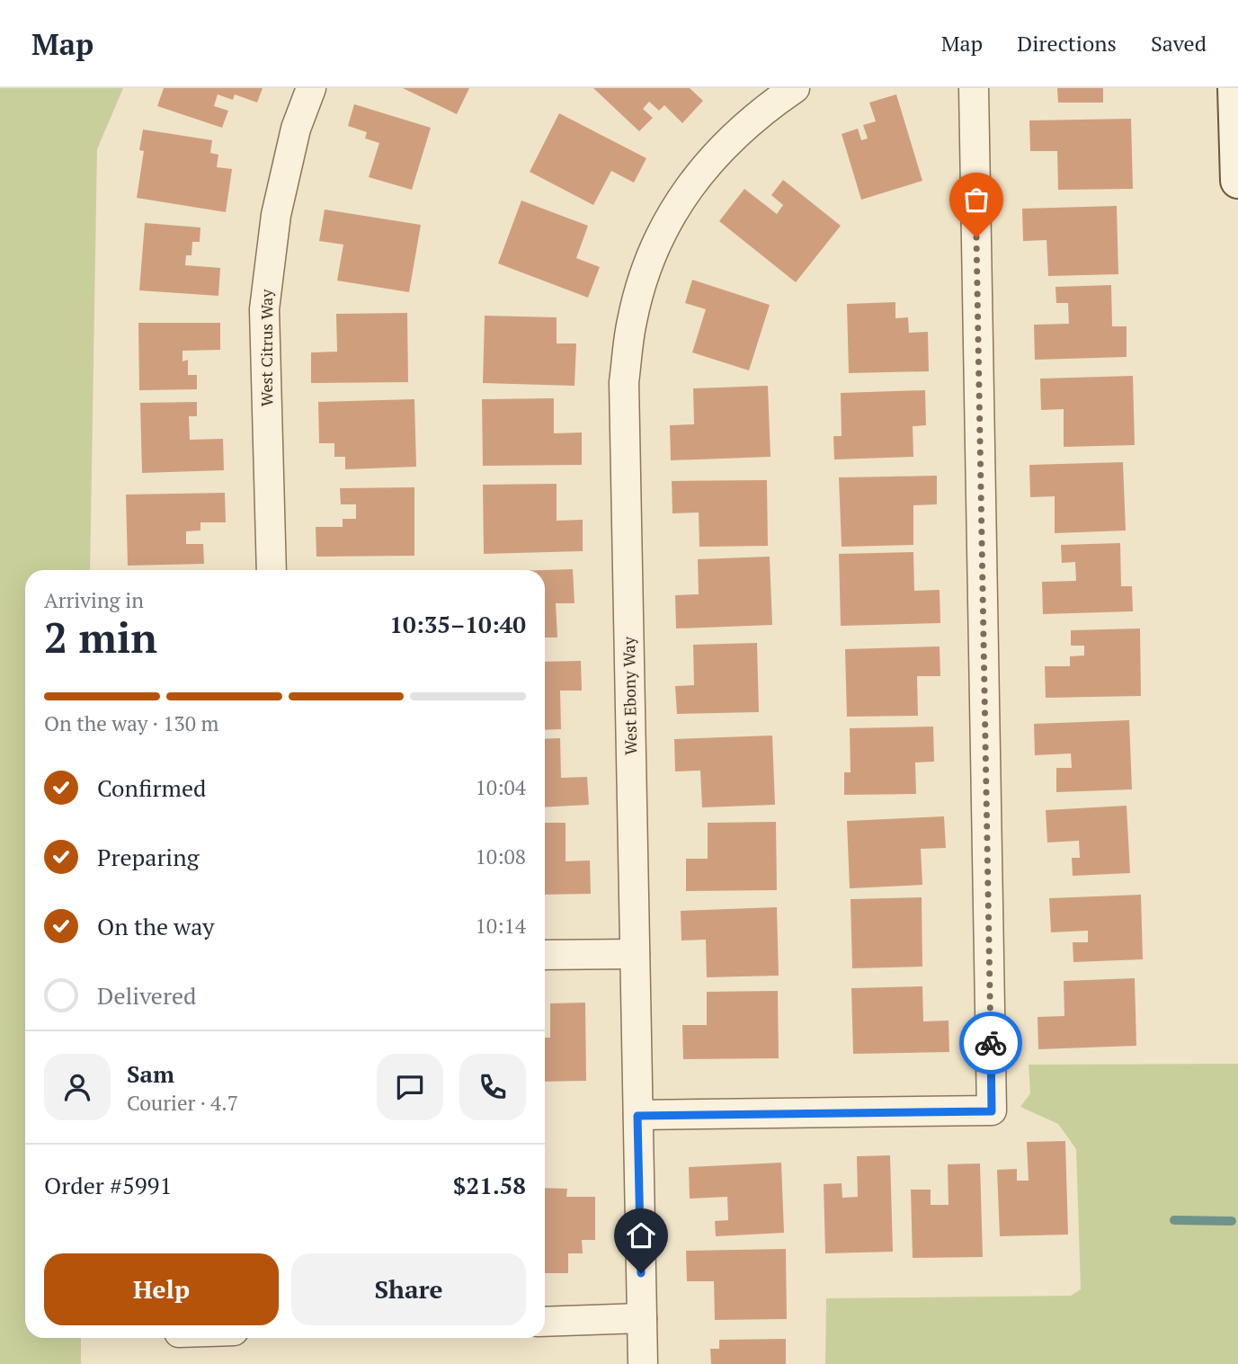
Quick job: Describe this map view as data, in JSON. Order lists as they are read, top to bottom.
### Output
{
  "streets": {
    "street": ["West Citrus Way", "West Ebony Way"]
  },
  "page": {
    "header": "Map",
    "nav": ["Map", "Directions", "Saved"],
    "heading": ["2 min", "Arriving in", "10:35–10:40"],
    "panel": [
      "Sam",
      "Courier · 4.7",
      "Order #5991",
      "$21.58"
    ],
    "bar": "On the way · 130 m",
    "list": [
      ["Confirmed", "10:04"],
      ["Preparing", "10:08"],
      ["On the way", "10:14"],
      "Delivered"
    ],
    "buttons": ["Help", "Share"]
  }
}
